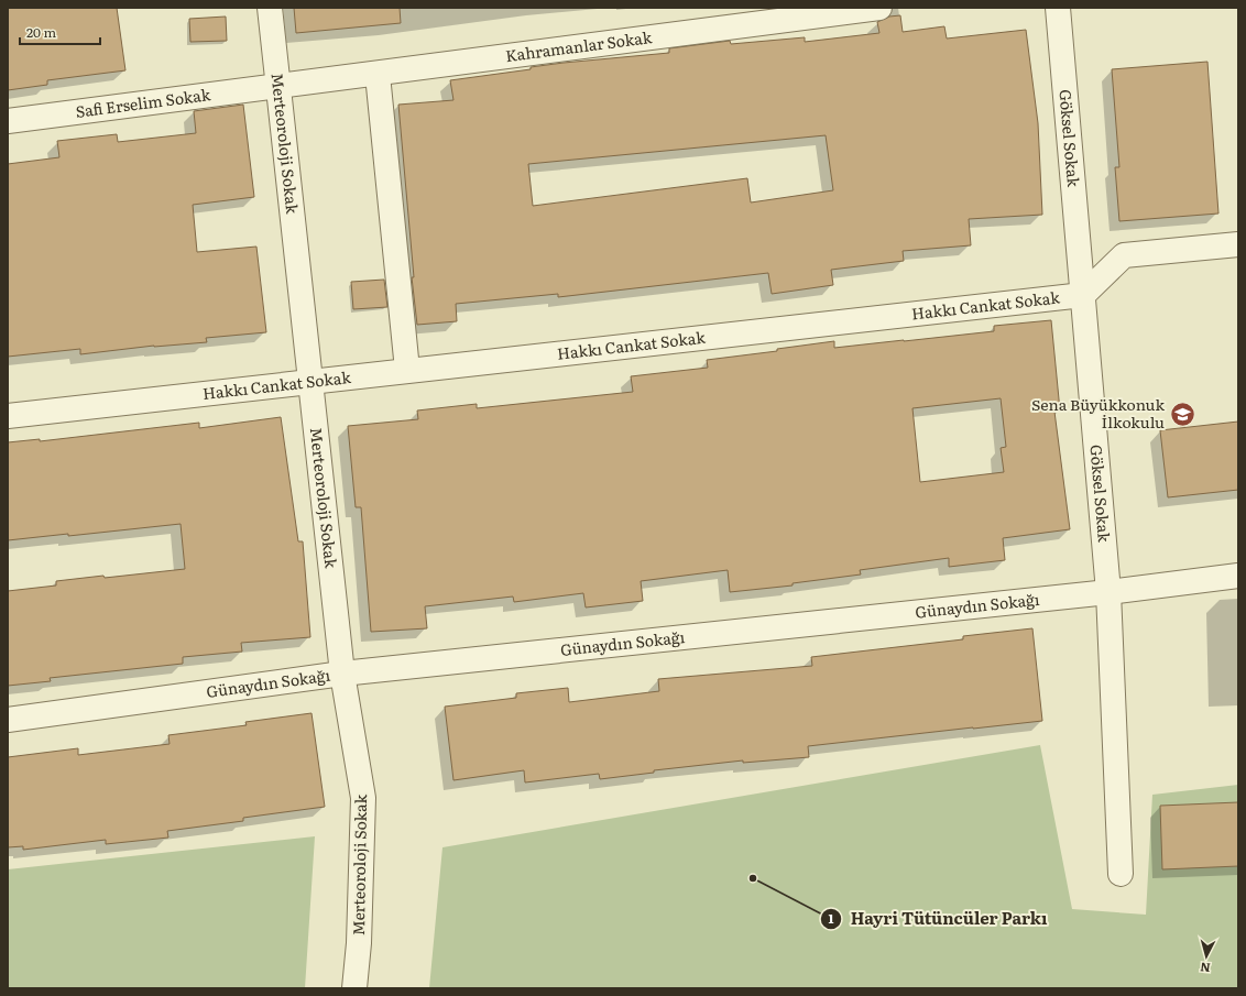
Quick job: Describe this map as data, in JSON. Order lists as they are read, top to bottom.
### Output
{
  "streets": {
    "street": [
      "Kahramanlar Sokak",
      "Safi Erselim Sokak",
      "Göksel Sokak",
      "Merteoroloji Sokak",
      "Hakkı Cankat Sokak",
      "Günaydın Sokağı"
    ]
  },
  "crossings": [
    ["Kahramanlar Sokak", "Safi Erselim Sokak"],
    ["Kahramanlar Sokak", "Merteoroloji Sokak"],
    ["Safi Erselim Sokak", "Merteoroloji Sokak"],
    ["Göksel Sokak", "Hakkı Cankat Sokak"],
    ["Göksel Sokak", "Günaydın Sokağı"],
    ["Merteoroloji Sokak", "Hakkı Cankat Sokak"],
    ["Merteoroloji Sokak", "Günaydın Sokağı"]
  ],
  "places": {
    "school or university": ["Sena Büyükkonuk İlkokulu"],
    "other": ["Hayri Tütüncüler Parkı"]
  },
  "scale_bar": "20 m",
  "north": "bottom"
}
